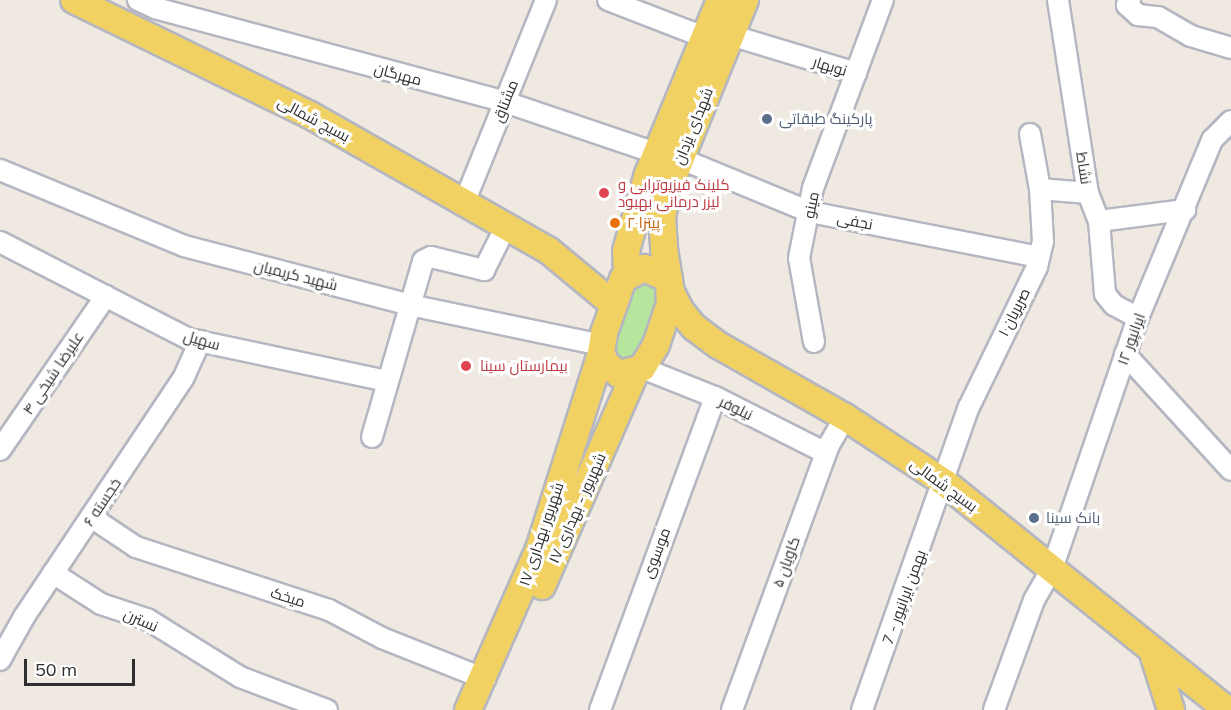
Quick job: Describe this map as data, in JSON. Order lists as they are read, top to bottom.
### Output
{
  "streets": {
    "main road": [
      "بسیج شمالی",
      "شهدای یزدان",
      "۱۷ شهریور - بهداری",
      "۱۷ شهریور بهداری"
    ],
    "street": [
      "نوبهار",
      "مهرگان",
      "مشتاق",
      "نشاط",
      "مینو",
      "نجفی",
      "شهید کریمیان",
      "صریریان۱۰",
      "ایرانپور ۱۲",
      "سهیل",
      "علیرضا شیخی ۴",
      "نیلوفر",
      "خجسته ۶",
      "موسوی",
      "کاویان ۵",
      "میخک",
      "بهمن ایرانپور - 7",
      "نسترن"
    ]
  },
  "crossings": [
    ["نوبهار", "شهدای یزدان"],
    ["نوبهار", "مینو"],
    ["مهرگان", "مشتاق"],
    ["مهرگان", "شهدای یزدان"],
    ["مهرگان", "نجفی"],
    ["مشتاق", "بسیج شمالی"],
    ["بسیج شمالی", "شهدای یزدان"],
    ["بسیج شمالی", "صریریان۱۰"],
    ["بسیج شمالی", "ایرانپور ۱۲"],
    ["بسیج شمالی", "۱۷ شهریور - بهداری"],
    ["بسیج شمالی", "۱۷ شهریور بهداری"],
    ["بسیج شمالی", "کاویان ۵"],
    ["بسیج شمالی", "بهمن ایرانپور - 7"],
    ["شهدای یزدان", "نجفی"],
    ["شهدای یزدان", "۱۷ شهریور - بهداری"],
    ["شهدای یزدان", "۱۷ شهریور بهداری"],
    ["نشاط", "ایرانپور ۱۲"],
    ["مینو", "نجفی"],
    ["نجفی", "صریریان۱۰"],
    ["شهید کریمیان", "۱۷ شهریور بهداری"],
    ["صریریان۱۰", "بهمن ایرانپور - 7"],
    ["سهیل", "علیرضا شیخی ۴"],
    ["سهیل", "خجسته ۶"],
    ["نیلوفر", "۱۷ شهریور - بهداری"],
    ["نیلوفر", "موسوی"],
    ["نیلوفر", "کاویان ۵"],
    ["خجسته ۶", "میخک"],
    ["خجسته ۶", "نسترن"],
    ["۱۷ شهریور بهداری", "میخک"]
  ],
  "places": [
    "پارکینگ طبقاتی",
    "کلینک فیزیوتراپی و لیزر درمانی بهبود",
    "پیتزا۲۰",
    "بیمارستان سینا",
    "بانک سینا"
  ],
  "scale_bar": "50 m"
}
